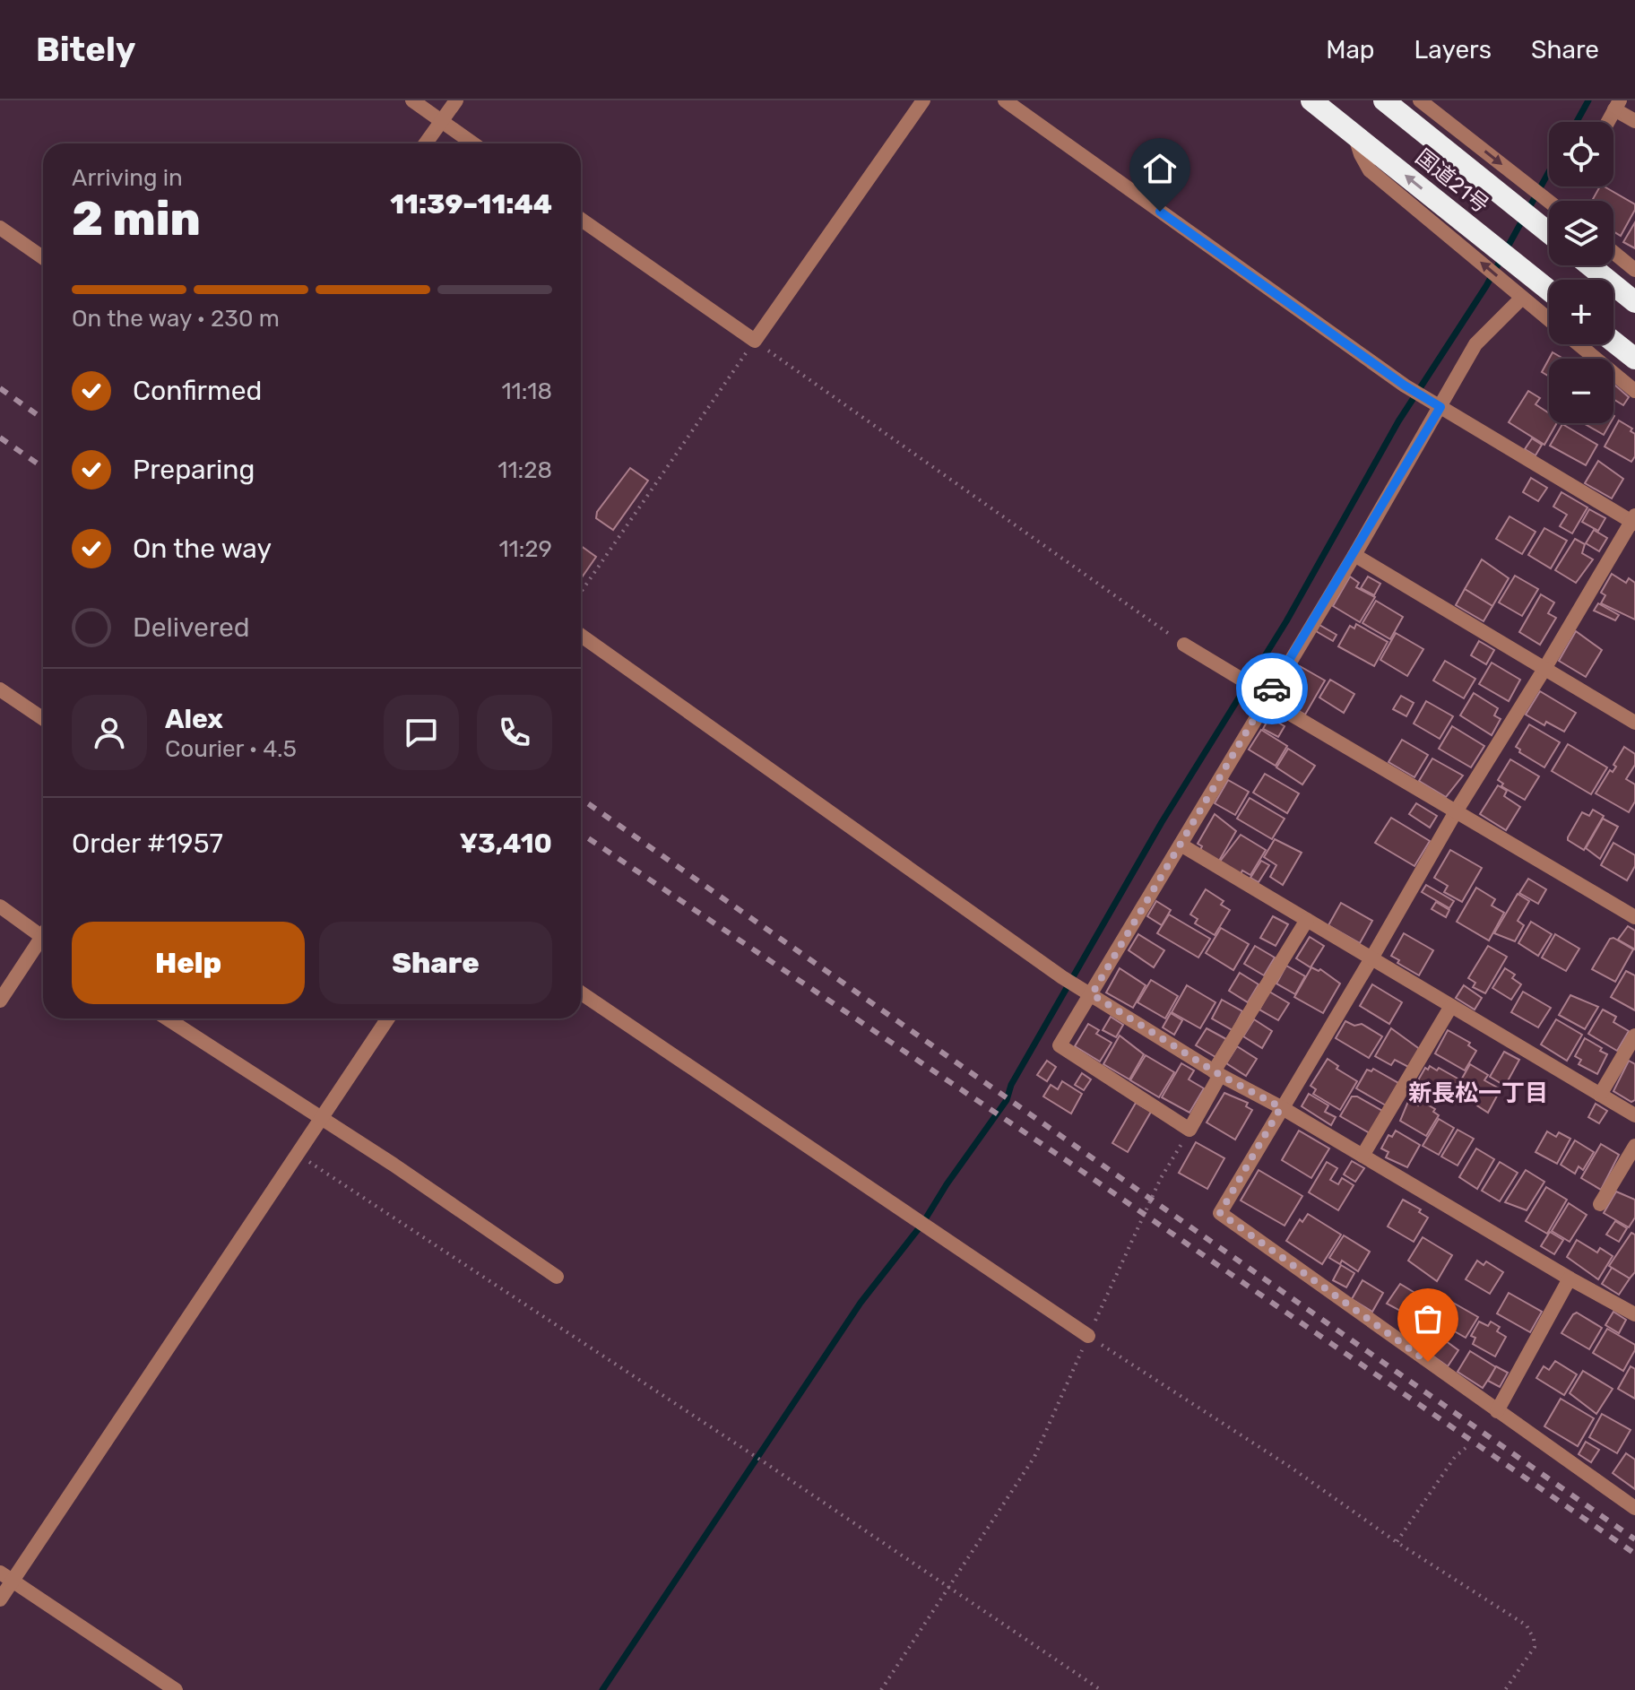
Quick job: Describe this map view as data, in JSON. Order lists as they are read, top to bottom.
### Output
{
  "streets": {
    "highway": ["国道21号"]
  },
  "districts": ["新長松一丁目"],
  "page": {
    "header": "Bitely",
    "nav": ["Map", "Layers", "Share"],
    "map_buttons": ["+", "−"],
    "heading": ["2 min", "Arriving in", "11:39–11:44"],
    "panel": [
      "Alex",
      "Courier · 4.5",
      "Order #1957",
      "¥3,410"
    ],
    "bar": "On the way · 230 m",
    "list": [
      ["Confirmed", "11:18"],
      ["Preparing", "11:28"],
      ["On the way", "11:29"],
      "Delivered"
    ],
    "buttons": ["Help", "Share"]
  }
}
